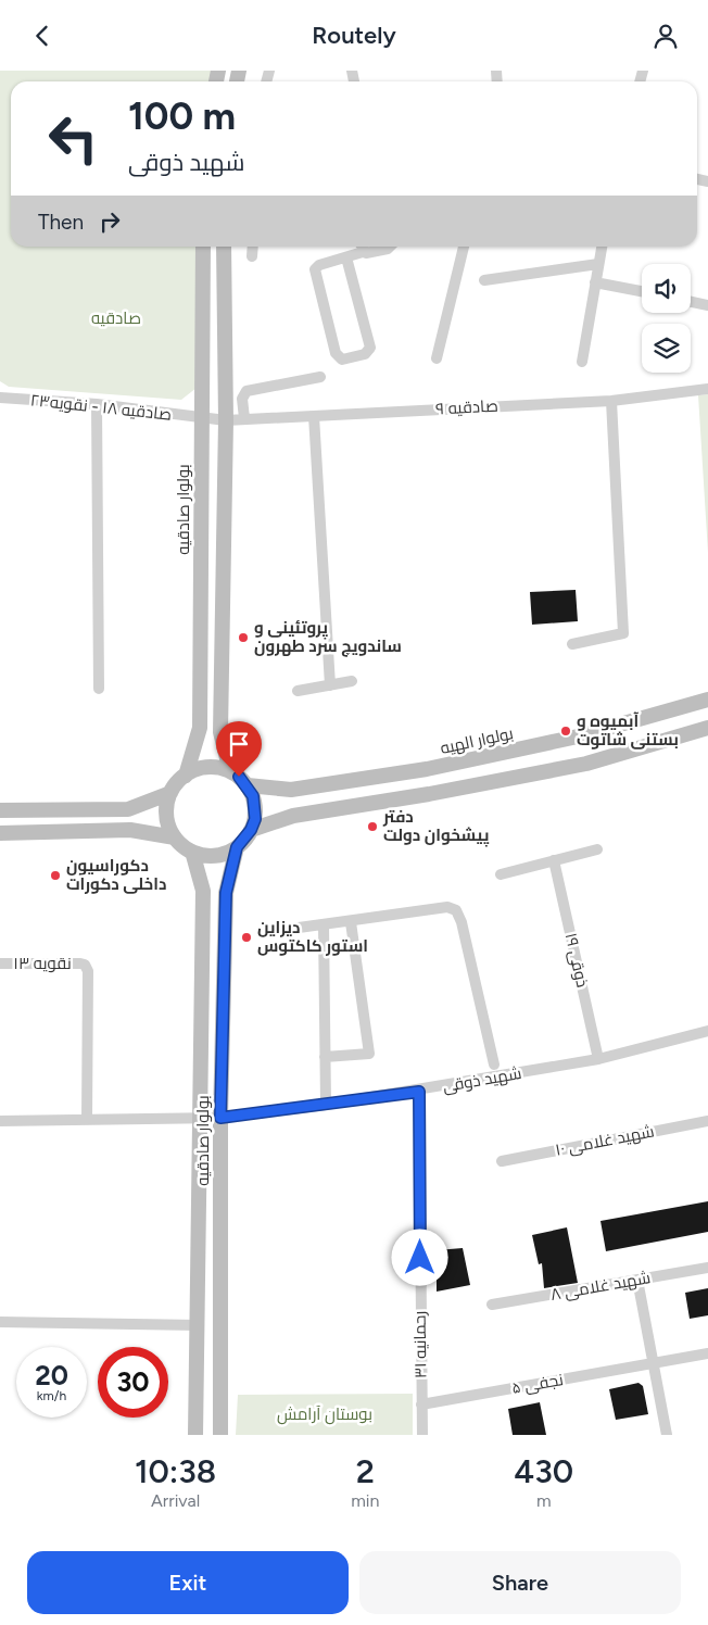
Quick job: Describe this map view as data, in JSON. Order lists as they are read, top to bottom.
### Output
{
  "streets": {
    "main road": ["بولوار صادقیه", "بولوار الهیه"],
    "street": [
      "صادقیه ۱۸ - نقویه۲۳",
      "صادقیه ۹",
      "ذوقی ۱۹",
      "نقویه ۱۳",
      "شهید ذوقی",
      "شهید غلامی ۱۰",
      "شهید غلامی ۸",
      "رحمانیه ۳۱",
      "نجفی ۵"
    ]
  },
  "crossings": [
    ["صادقیه ۱۸ - نقویه۲۳", "صادقیه ۹"],
    ["صادقیه ۱۸ - نقویه۲۳", "بولوار صادقیه"],
    ["بولوار صادقیه", "بولوار الهیه"],
    ["بولوار صادقیه", "شهید ذوقی"],
    ["ذوقی ۱۹", "شهید ذوقی"],
    ["نقویه ۱۳", "شهید ذوقی"],
    ["شهید ذوقی", "رحمانیه ۳۱"],
    ["رحمانیه ۳۱", "نجفی ۵"]
  ],
  "parks": ["صادقیه", "بوستان آرامش"],
  "places": [
    "پروتئینی و ساندویچ سرد طهرون",
    "آبمیوه و بستنی شاتوت",
    "دفتر پیشخوان دولت",
    "دکوراسیون داخلی دکورات",
    "دیزاین استور کاکتوس"
  ],
  "page": {
    "header": "Routely",
    "turn": ["100 m", "شهید ذوقی"],
    "then": "Then",
    "speed": "20 km/h",
    "limit": "30",
    "eta": [
      "10:38",
      "Arrival",
      "2",
      "min",
      "430",
      "m"
    ],
    "buttons": ["Exit", "Share"]
  }
}
